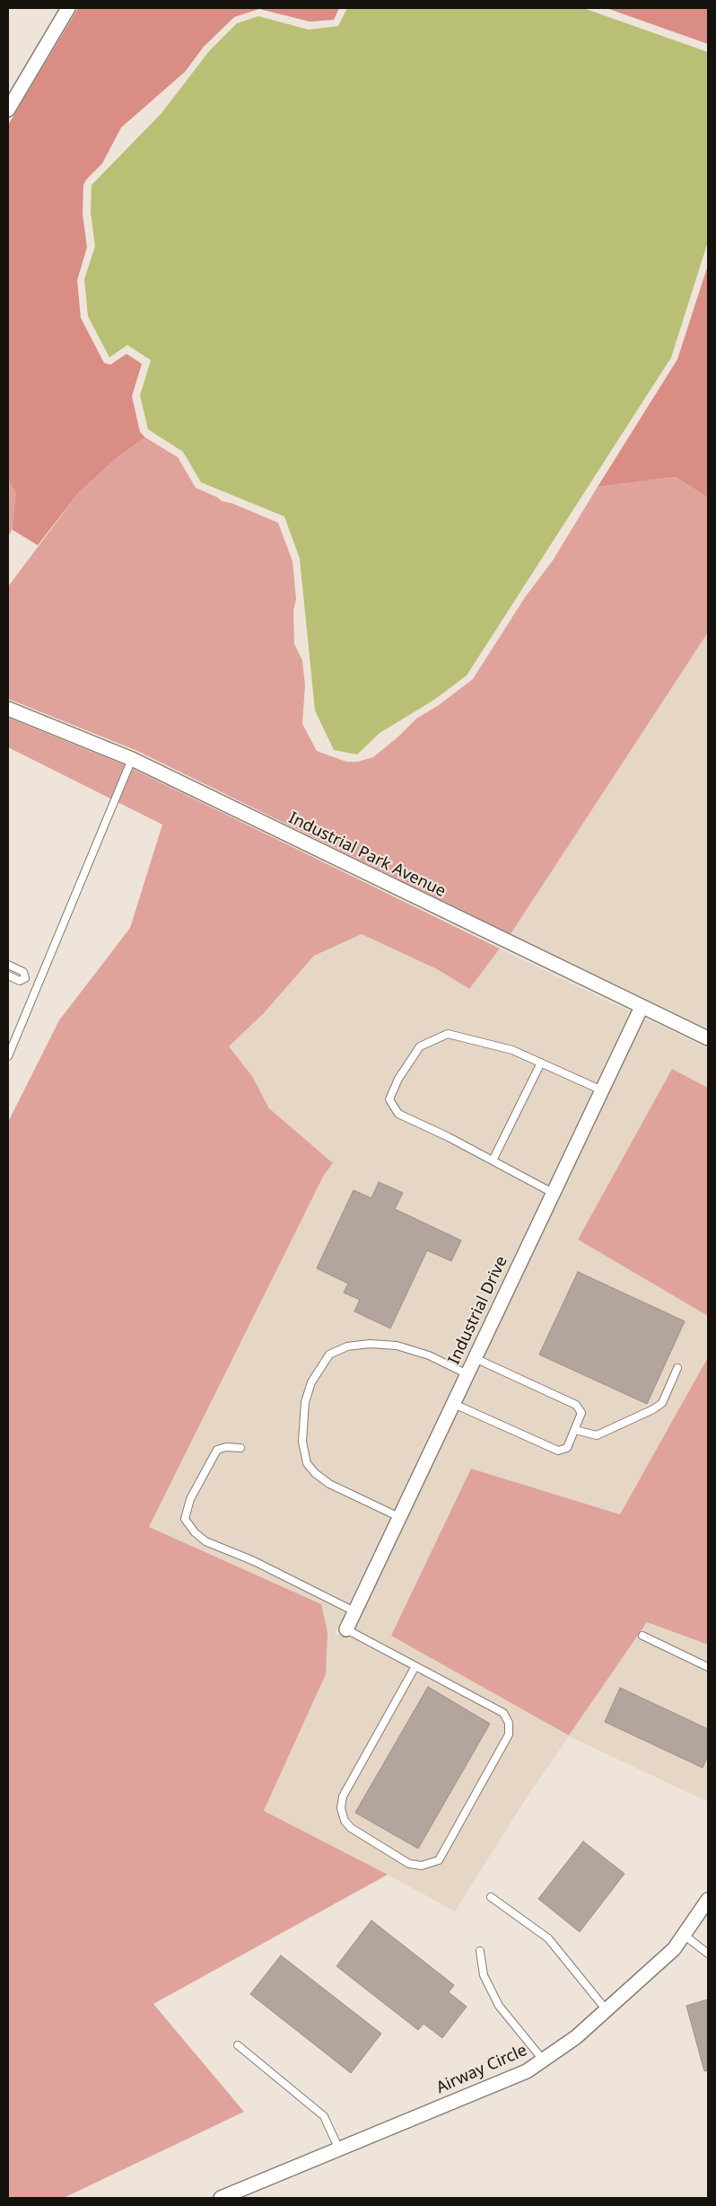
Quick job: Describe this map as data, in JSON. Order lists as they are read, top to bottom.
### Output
{
  "streets": {
    "street": ["Industrial Park Avenue", "Industrial Drive", "Airway Circle"]
  },
  "crossings": [
    ["Industrial Park Avenue", "Industrial Drive"]
  ]
}
